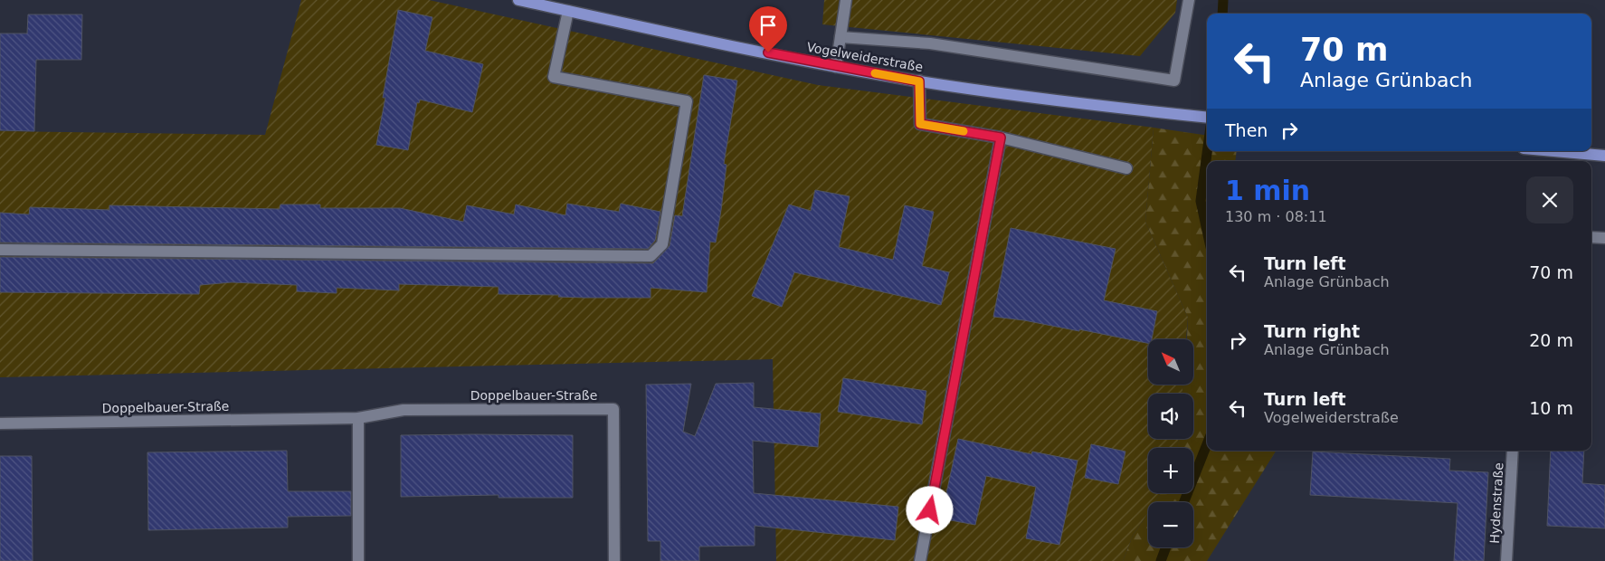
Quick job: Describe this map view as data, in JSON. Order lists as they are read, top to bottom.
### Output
{
  "streets": {
    "main road": ["Vogelweiderstraße"],
    "street": ["Doppelbauer-Straße", "Hydenstraße"]
  },
  "north": "top left",
  "page": {
    "turn": ["70 m", "Anlage Grünbach"],
    "then": "Then",
    "heading": ["1 min", "130 m · 08:11"],
    "list": [
      {
        "name": "Turn left",
        "note": "Anlage Grünbach",
        "value": "70 m"
      },
      {
        "name": "Turn right",
        "note": "Anlage Grünbach",
        "value": "20 m"
      },
      {
        "name": "Turn left",
        "note": "Vogelweiderstraße",
        "value": "10 m"
      }
    ],
    "map_buttons": ["+", "−"]
  }
}
